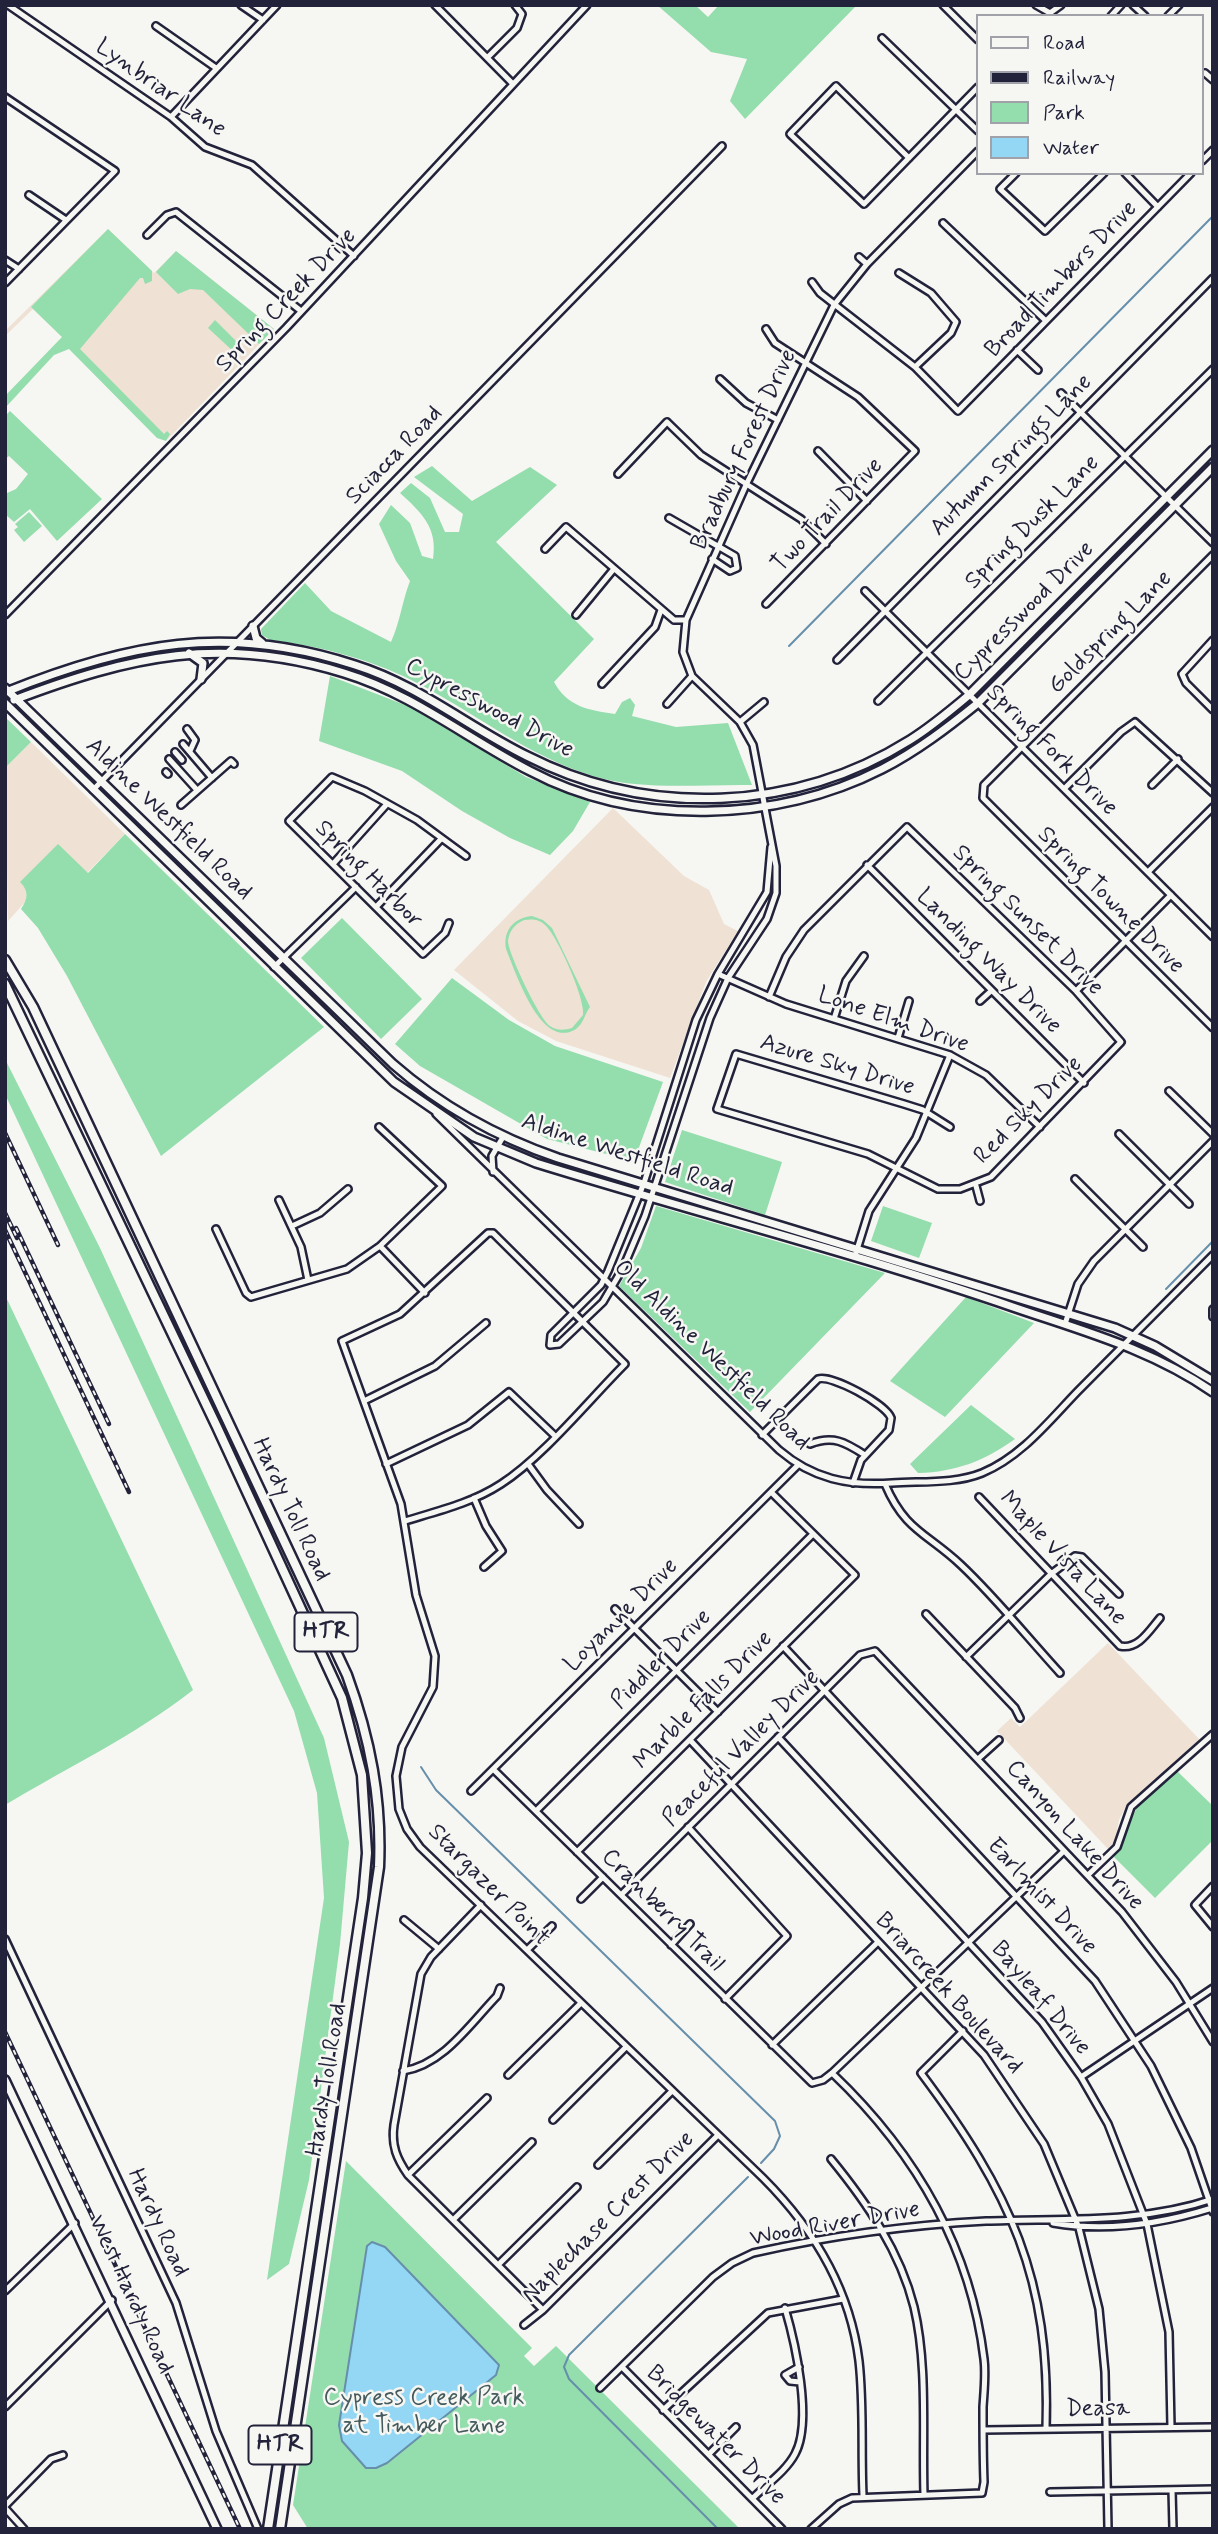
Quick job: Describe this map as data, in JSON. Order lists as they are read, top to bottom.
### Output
{
  "streets": {
    "highway": ["Hardy Toll Road", "HTR"],
    "main road": ["Cypresswood Drive", "Aldine Westfield Road", "West Hardy Road"],
    "street": [
      "Lynbriar Lane",
      "Broad Timbers Drive",
      "Spring Creek Drive",
      "Bradbury Forest Drive",
      "Sciacca Road",
      "Autumn Springs Lane",
      "Two Trail Drive",
      "Spring Dusk Lane",
      "Goldspring Lane",
      "Spring Fork Drive",
      "Spring Harbor",
      "Spring Towne Drive",
      "Spring Sunset Drive",
      "Landing Way Drive",
      "Lone Elm Drive",
      "Azure Sky Drive",
      "Red Sky Drive",
      "Old Aldine Westfield Road",
      "Maple Vista Lane",
      "Loyanne Drive",
      "Piddler Drive",
      "Marble Falls Drive",
      "Peaceful Valley Drive",
      "Canyon Lake Drive",
      "Stargazer Point",
      "Earlmist Drive",
      "Cranberry Trail",
      "Briarcreek Boulevard",
      "Bayleaf Drive",
      "Naplechase Crest Drive",
      "Hardy Road",
      "Wood River Drive",
      "Deasa",
      "Bridgewater Drive"
    ]
  },
  "crossings": [
    ["Lynbriar Lane", "Spring Creek Drive"],
    ["Bradbury Forest Drive", "Two Trail Drive"],
    ["Sciacca Road", "Cypresswood Drive"],
    ["Sciacca Road", "Aldine Westfield Road"],
    ["Autumn Springs Lane", "Spring Fork Drive"],
    ["Spring Dusk Lane", "Spring Fork Drive"],
    ["Cypresswood Drive", "Spring Fork Drive"],
    ["Cypresswood Drive", "Aldine Westfield Road"],
    ["Goldspring Lane", "Spring Fork Drive"],
    ["Goldspring Lane", "Spring Towne Drive"],
    ["Aldine Westfield Road", "Old Aldine Westfield Road"],
    ["Spring Sunset Drive", "Landing Way Drive"],
    ["Spring Sunset Drive", "Red Sky Drive"],
    ["Landing Way Drive", "Red Sky Drive"],
    ["Lone Elm Drive", "Red Sky Drive"],
    ["Azure Sky Drive", "Red Sky Drive"],
    ["Old Aldine Westfield Road", "Loyanne Drive"],
    ["Loyanne Drive", "Cranberry Trail"],
    ["Piddler Drive", "Marble Falls Drive"],
    ["Piddler Drive", "Cranberry Trail"],
    ["Marble Falls Drive", "Earlmist Drive"],
    ["Marble Falls Drive", "Cranberry Trail"],
    ["Marble Falls Drive", "Briarcreek Boulevard"],
    ["Peaceful Valley Drive", "Canyon Lake Drive"],
    ["Peaceful Valley Drive", "Earlmist Drive"],
    ["Peaceful Valley Drive", "Cranberry Trail"],
    ["Peaceful Valley Drive", "Briarcreek Boulevard"],
    ["Peaceful Valley Drive", "Bayleaf Drive"],
    ["Stargazer Point", "Naplechase Crest Drive"],
    ["Stargazer Point", "Wood River Drive"],
    ["Earlmist Drive", "Wood River Drive"],
    ["Briarcreek Boulevard", "Wood River Drive"],
    ["Briarcreek Boulevard", "Deasa"],
    ["Bayleaf Drive", "Wood River Drive"],
    ["Bayleaf Drive", "Deasa"],
    ["Wood River Drive", "Bridgewater Drive"]
  ],
  "parks": ["Cypress Creek Park at Timber Lane"],
  "legend": [
    "Road",
    "Railway",
    "Park",
    "Water"
  ]
}
